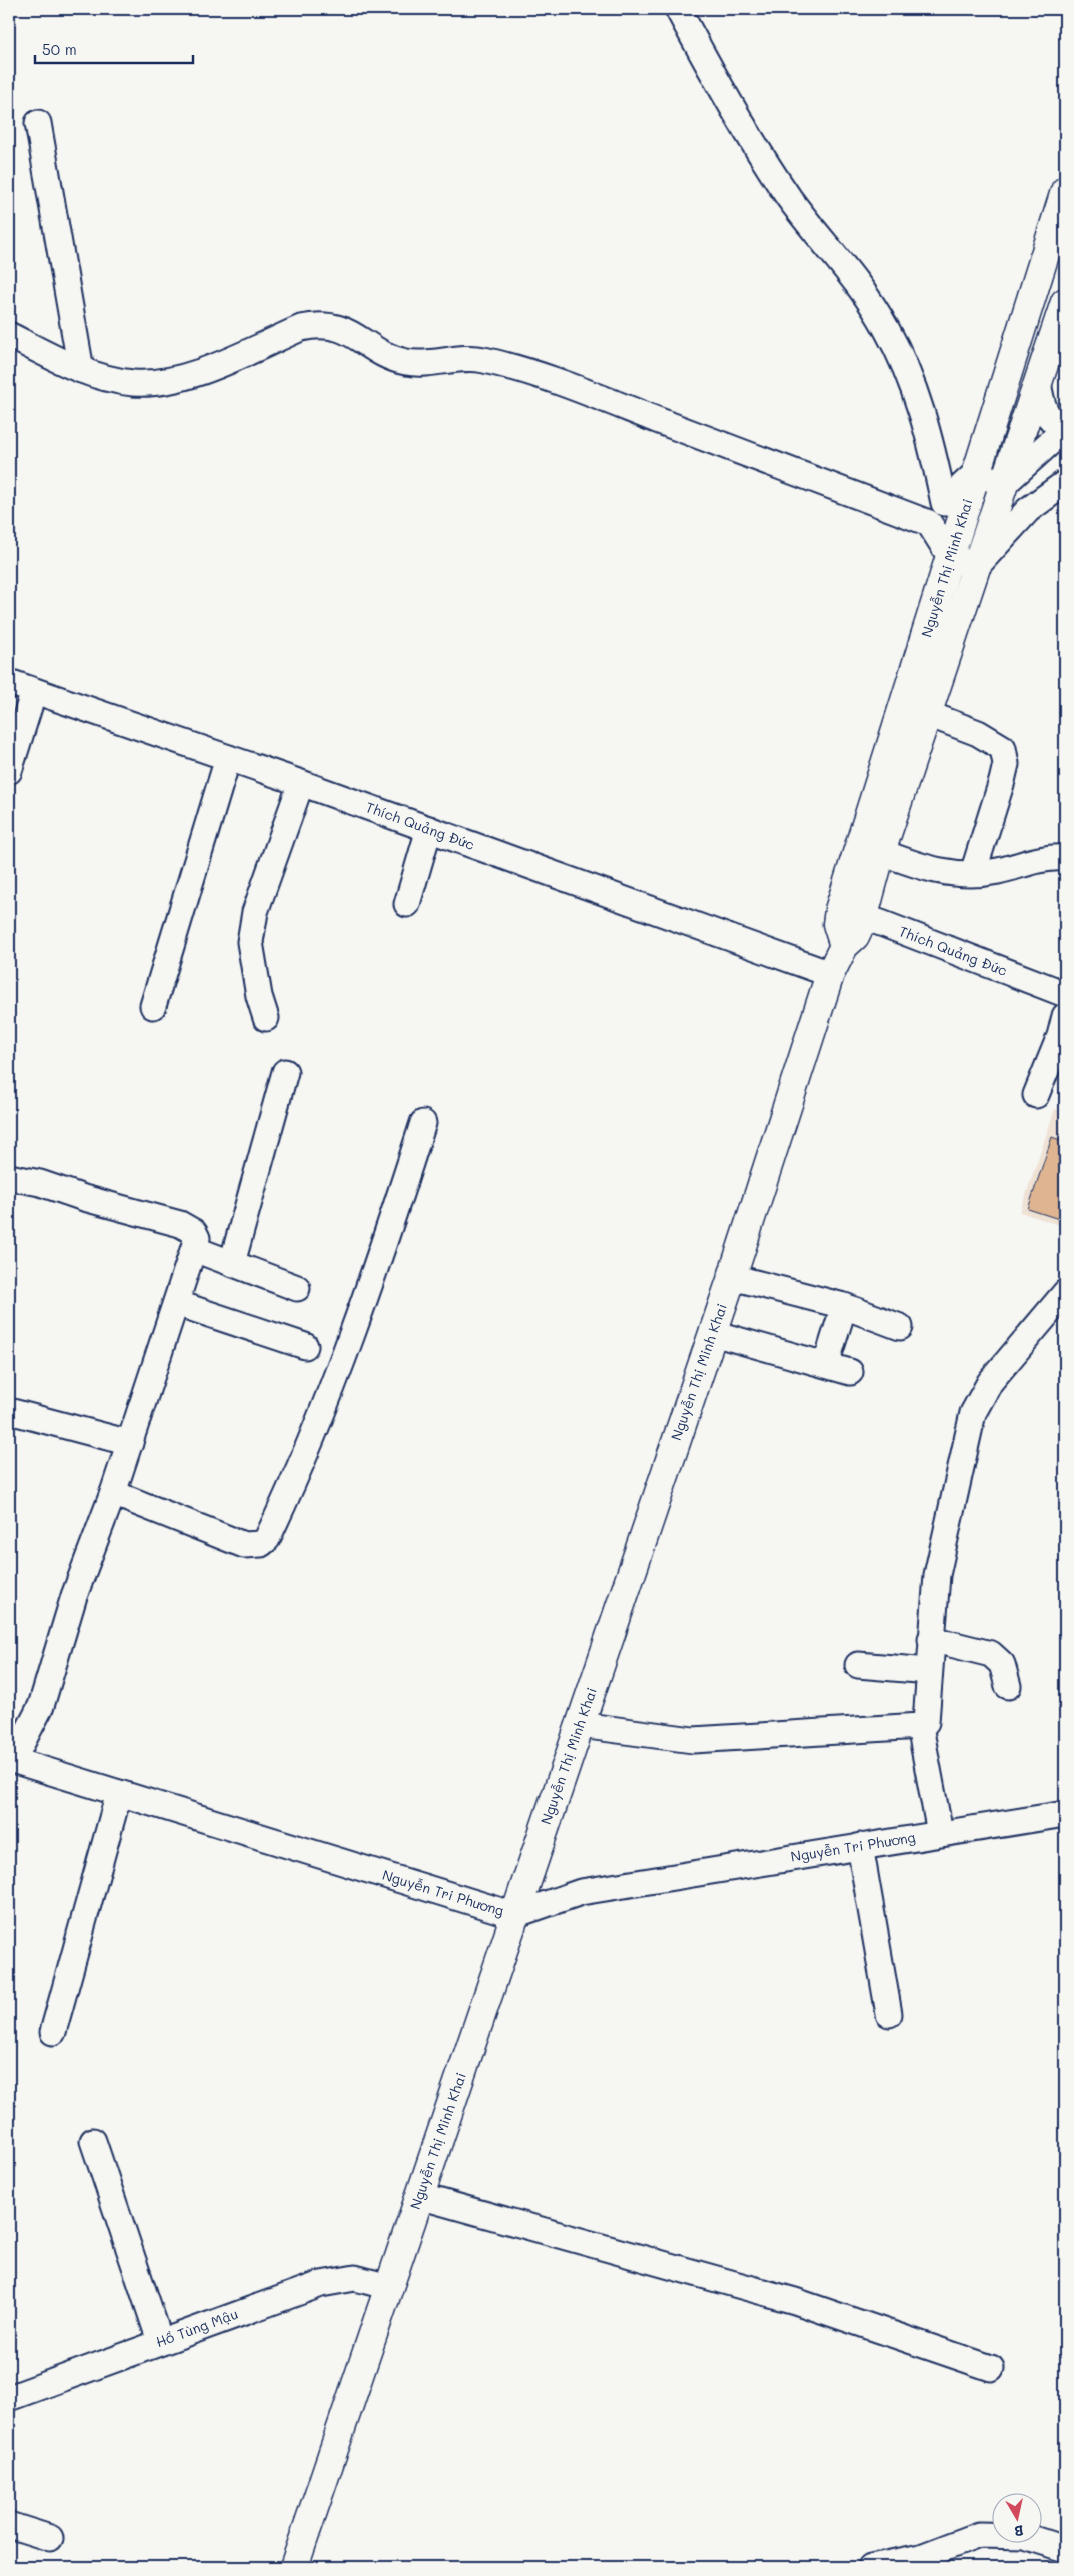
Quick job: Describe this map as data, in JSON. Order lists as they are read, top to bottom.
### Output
{
  "streets": {
    "main road": ["Nguyễn Thị Minh Khai"],
    "street": ["Thích Quảng Đức", "Nguyễn Tri Phương", "Hồ Tùng Mậu"]
  },
  "crossings": [
    ["Nguyễn Thị Minh Khai", "Thích Quảng Đức"],
    ["Nguyễn Thị Minh Khai", "Nguyễn Tri Phương"],
    ["Nguyễn Thị Minh Khai", "Hồ Tùng Mậu"]
  ],
  "scale_bar": "50 m",
  "north": "bottom"
}
